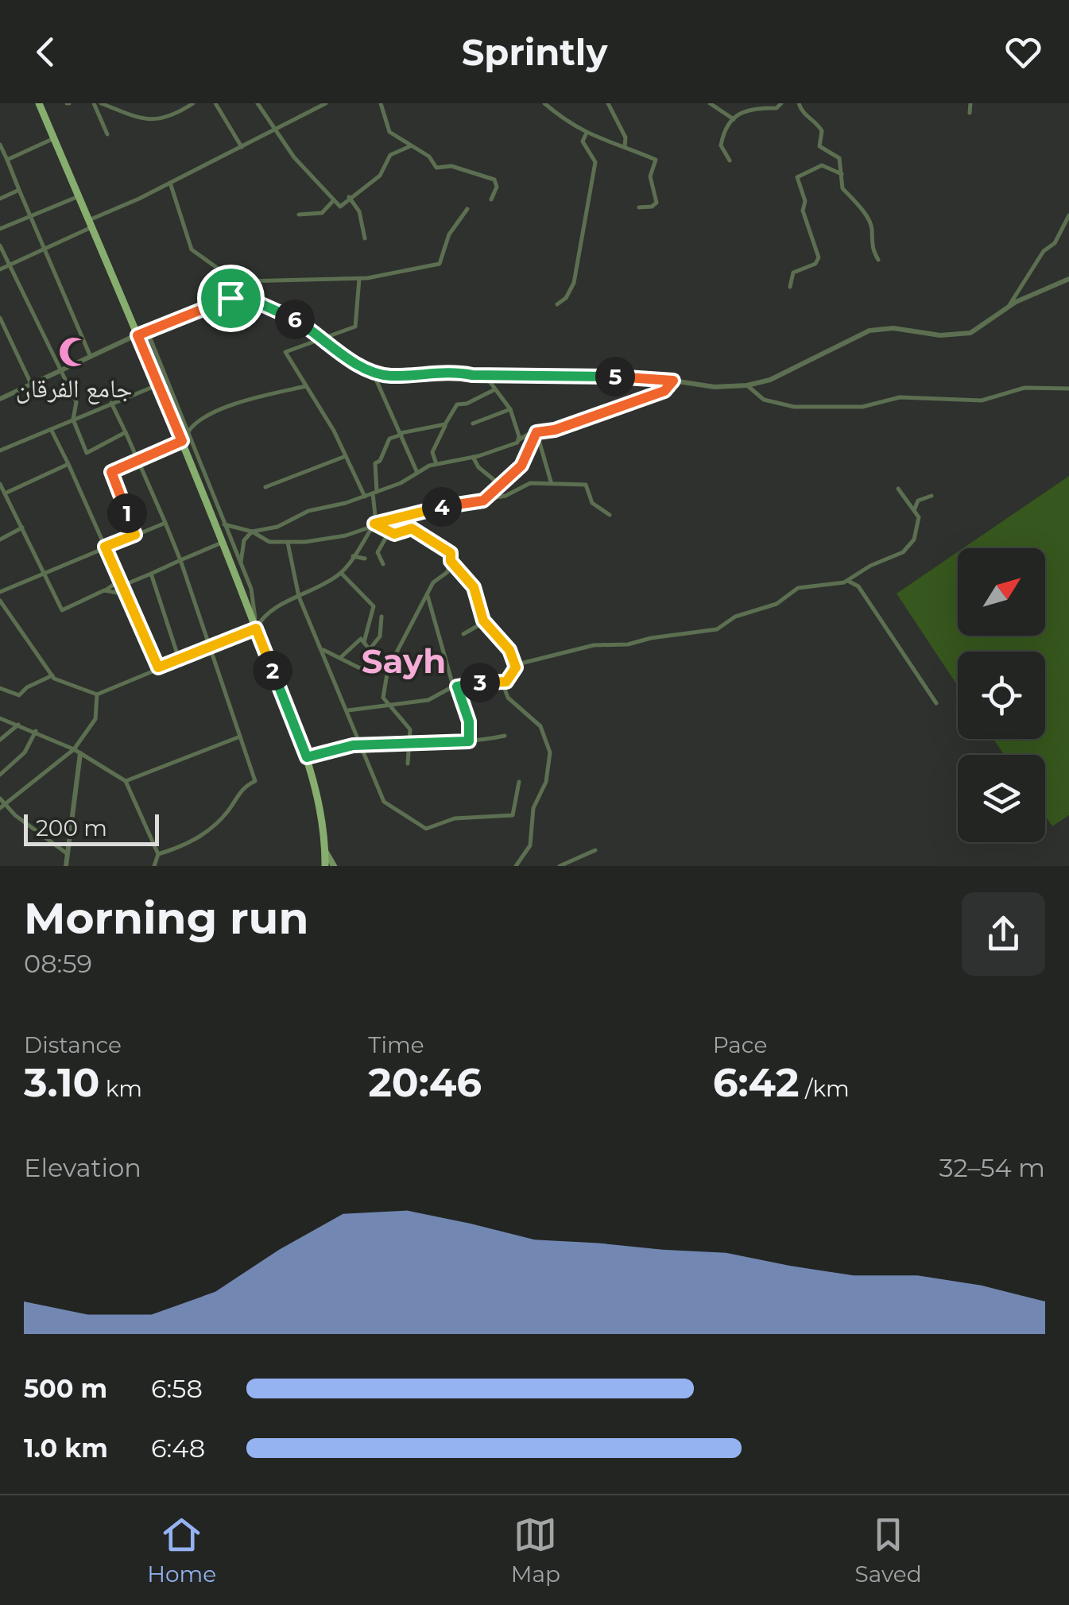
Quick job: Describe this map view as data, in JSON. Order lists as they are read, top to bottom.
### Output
{
  "districts": ["Sayh"],
  "places": {
    "mosque": ["جامع الفرقان"]
  },
  "scale_bar": "200 m",
  "north": "top right",
  "page": {
    "header": "Sprintly",
    "pins": [
      "6",
      "5",
      "4",
      "1",
      "2",
      "3"
    ],
    "scale": "200 m",
    "heading": ["Morning run", "08:59"],
    "stats": [
      ["Distance", "3.10 km"],
      ["Time", "20:46"],
      ["Pace", "6:42 /km"]
    ],
    "chart": ["Elevation", "32–54 m"],
    "list": [
      {
        "name": "500 m",
        "note": "6:58"
      },
      {
        "name": "1.0 km",
        "note": "6:48"
      }
    ],
    "tabs": ["Home", "Map", "Saved"]
  }
}
